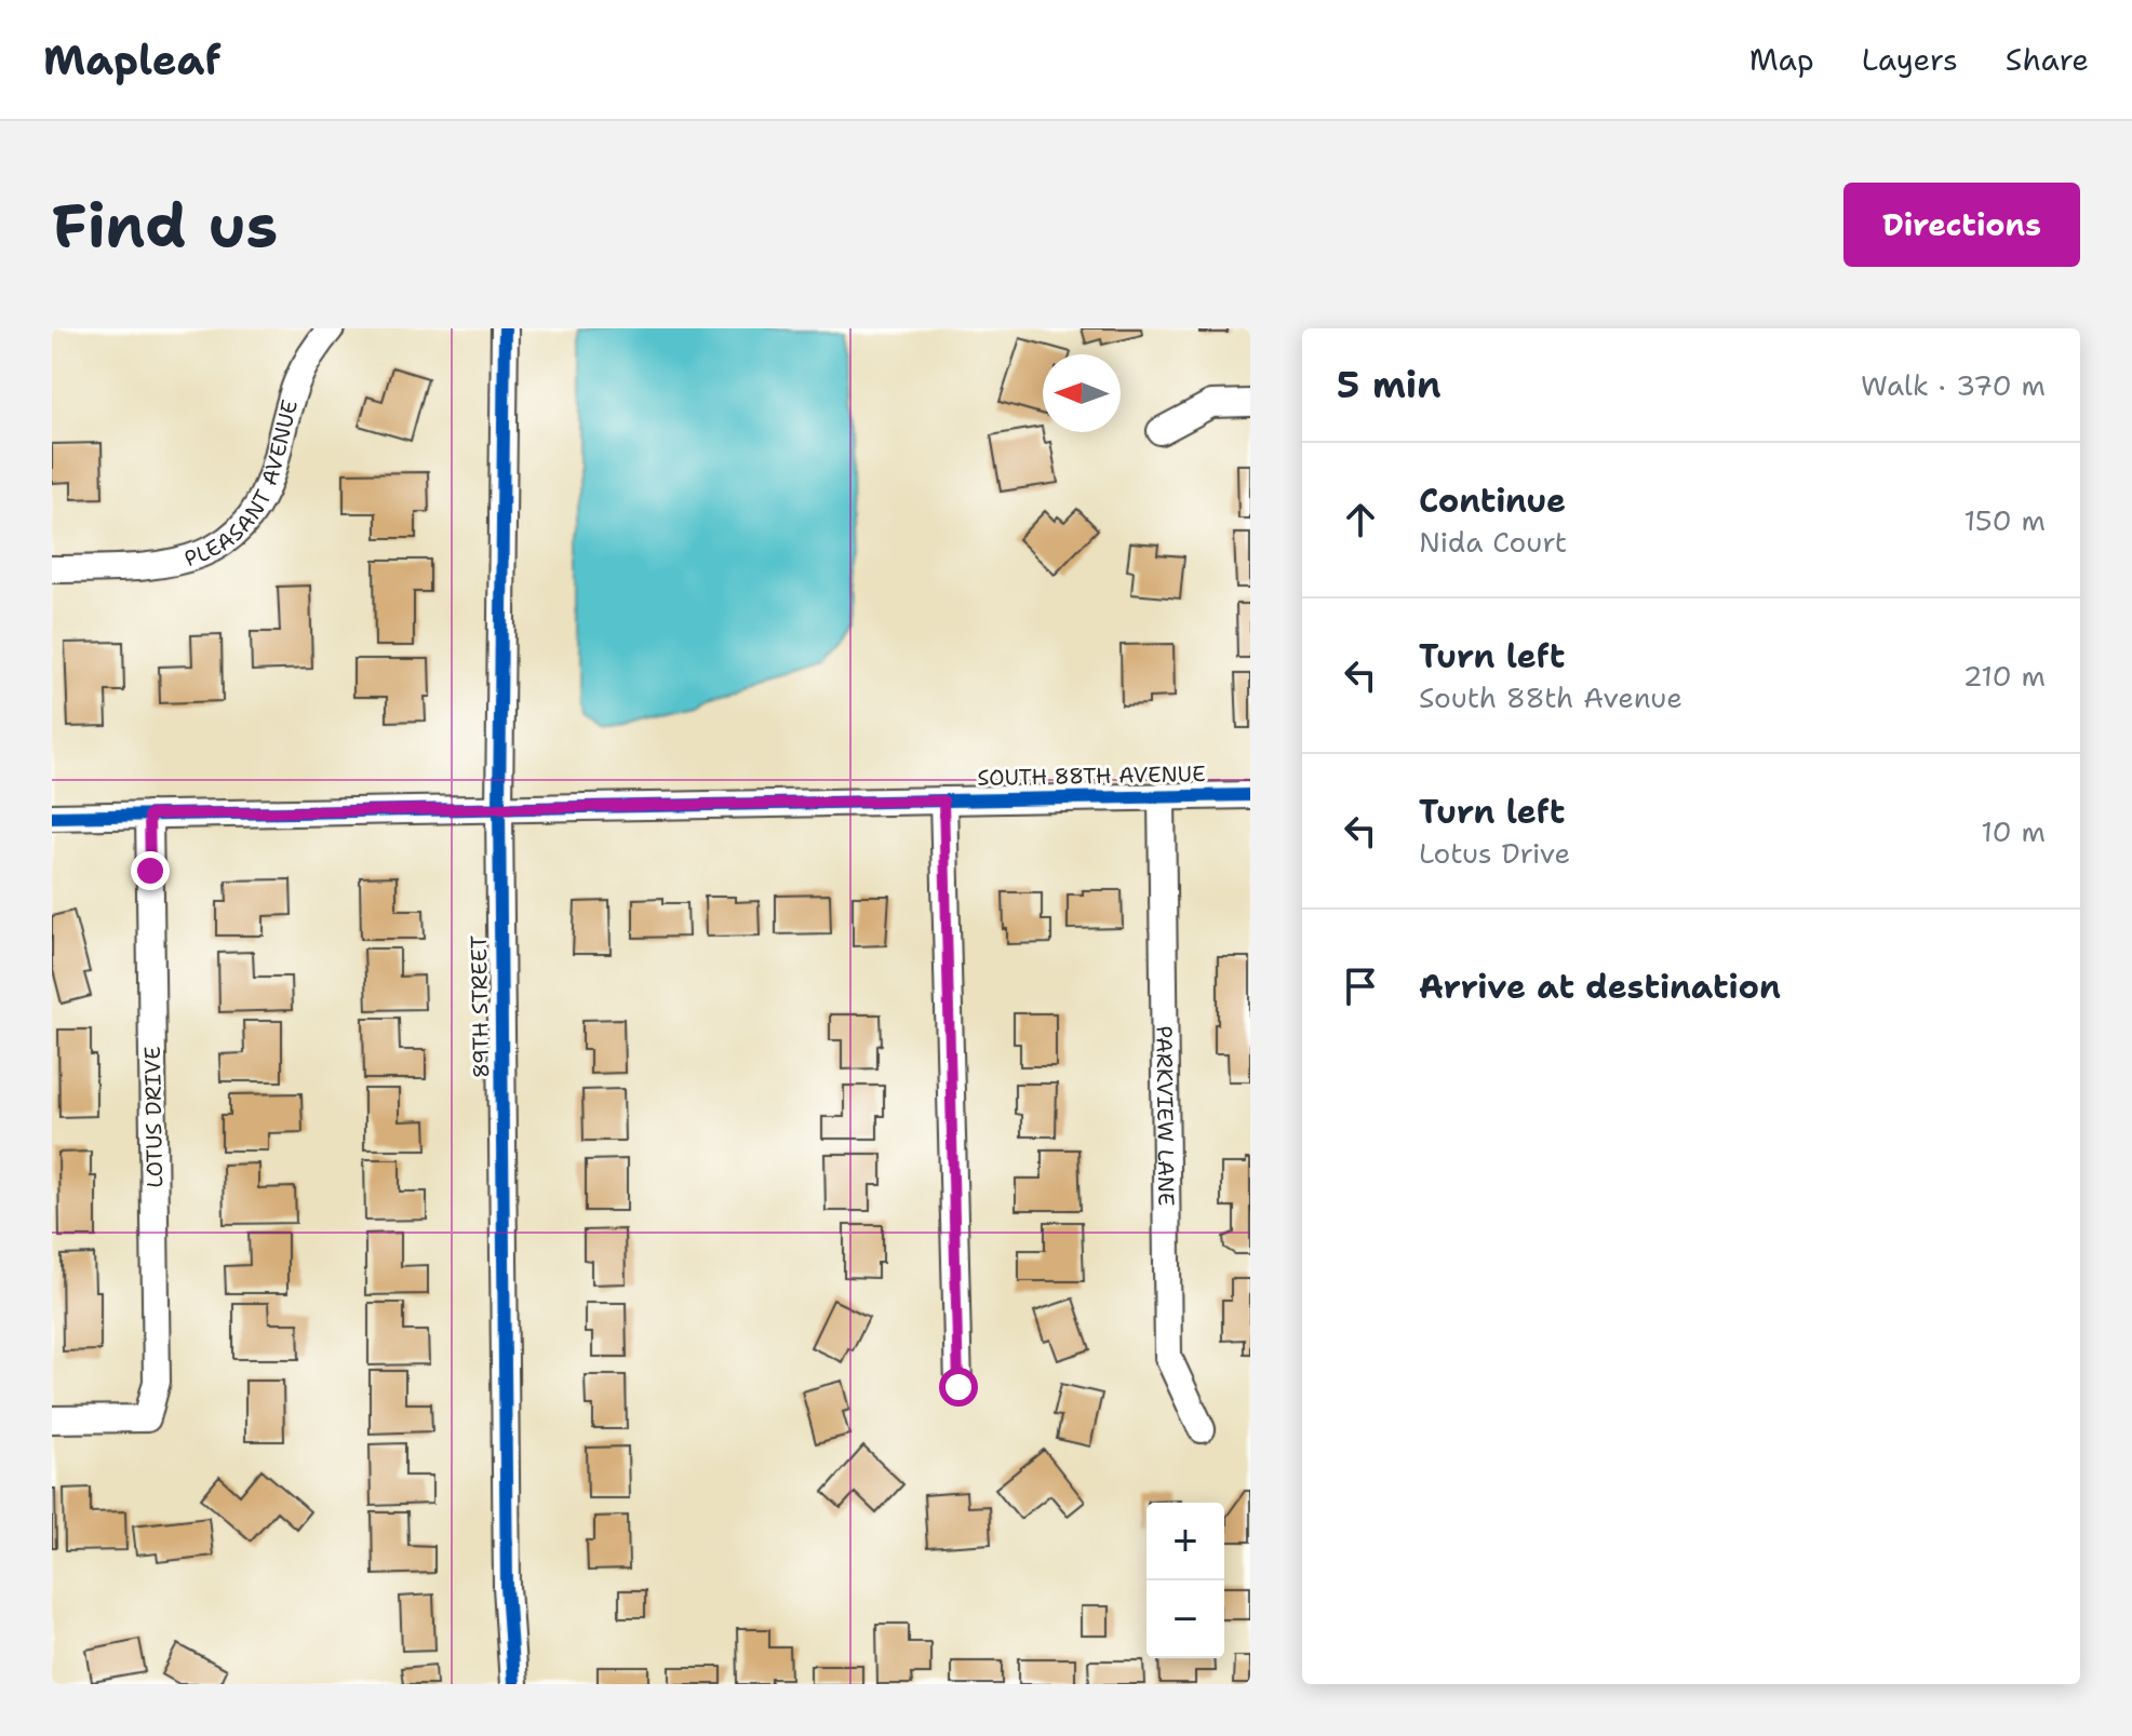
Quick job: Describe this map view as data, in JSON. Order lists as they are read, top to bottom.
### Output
{
  "streets": {
    "street": [
      "PLEASANT AVENUE",
      "SOUTH 88TH AVENUE",
      "89TH STREET",
      "PARKVIEW LANE",
      "LOTUS DRIVE"
    ]
  },
  "crossings": [
    ["SOUTH 88TH AVENUE", "89TH STREET"],
    ["SOUTH 88TH AVENUE", "PARKVIEW LANE"],
    ["SOUTH 88TH AVENUE", "LOTUS DRIVE"]
  ],
  "north": "left",
  "page": {
    "header": "Mapleaf",
    "nav": ["Map", "Layers", "Share"],
    "buttons": "Directions",
    "title": "Find us",
    "heading": ["5 min", "Walk · 370 m"],
    "list": [
      ["Continue", "Nida Court", "150 m"],
      ["Turn left", "South 88th Avenue", "210 m"],
      ["Turn left", "Lotus Drive", "10 m"],
      "Arrive at destination"
    ],
    "map_buttons": ["+", "−"]
  }
}
